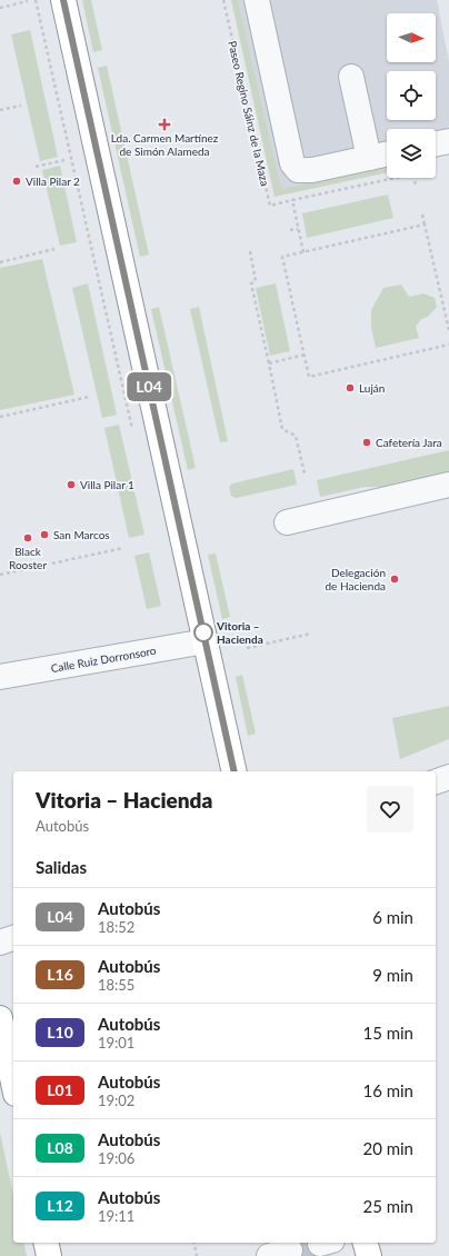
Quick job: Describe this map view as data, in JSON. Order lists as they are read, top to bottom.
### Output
{
  "streets": {
    "street": ["Calle Ruiz Dorronsoro"],
    "path": ["Paseo Regino Sáinz de la Maza"]
  },
  "places": {
    "health": ["Lda. Carmen Martínez de Simón Alameda"],
    "other": [
      "Villa Pilar 2",
      "Luján",
      "Cafetería Jara",
      "Villa Pilar 1",
      "San Marcos",
      "Black Rooster",
      "Delegación de Hacienda",
      "Vitoria – Hacienda"
    ]
  },
  "lines": ["bus line L04"],
  "north": "right",
  "page": {
    "on_map": "L04",
    "heading": [
      ["Vitoria – Hacienda", "Autobús"],
      "Salidas"
    ],
    "list": [
      {
        "mark": "L04",
        "name": "Autobús",
        "note": "18:52",
        "value": "6 min"
      },
      {
        "mark": "L16",
        "name": "Autobús",
        "note": "18:55",
        "value": "9 min"
      },
      {
        "mark": "L10",
        "name": "Autobús",
        "note": "19:01",
        "value": "15 min"
      },
      {
        "mark": "L01",
        "name": "Autobús",
        "note": "19:02",
        "value": "16 min"
      },
      {
        "mark": "L08",
        "name": "Autobús",
        "note": "19:06",
        "value": "20 min"
      },
      {
        "mark": "L12",
        "name": "Autobús",
        "note": "19:11",
        "value": "25 min"
      }
    ]
  }
}
